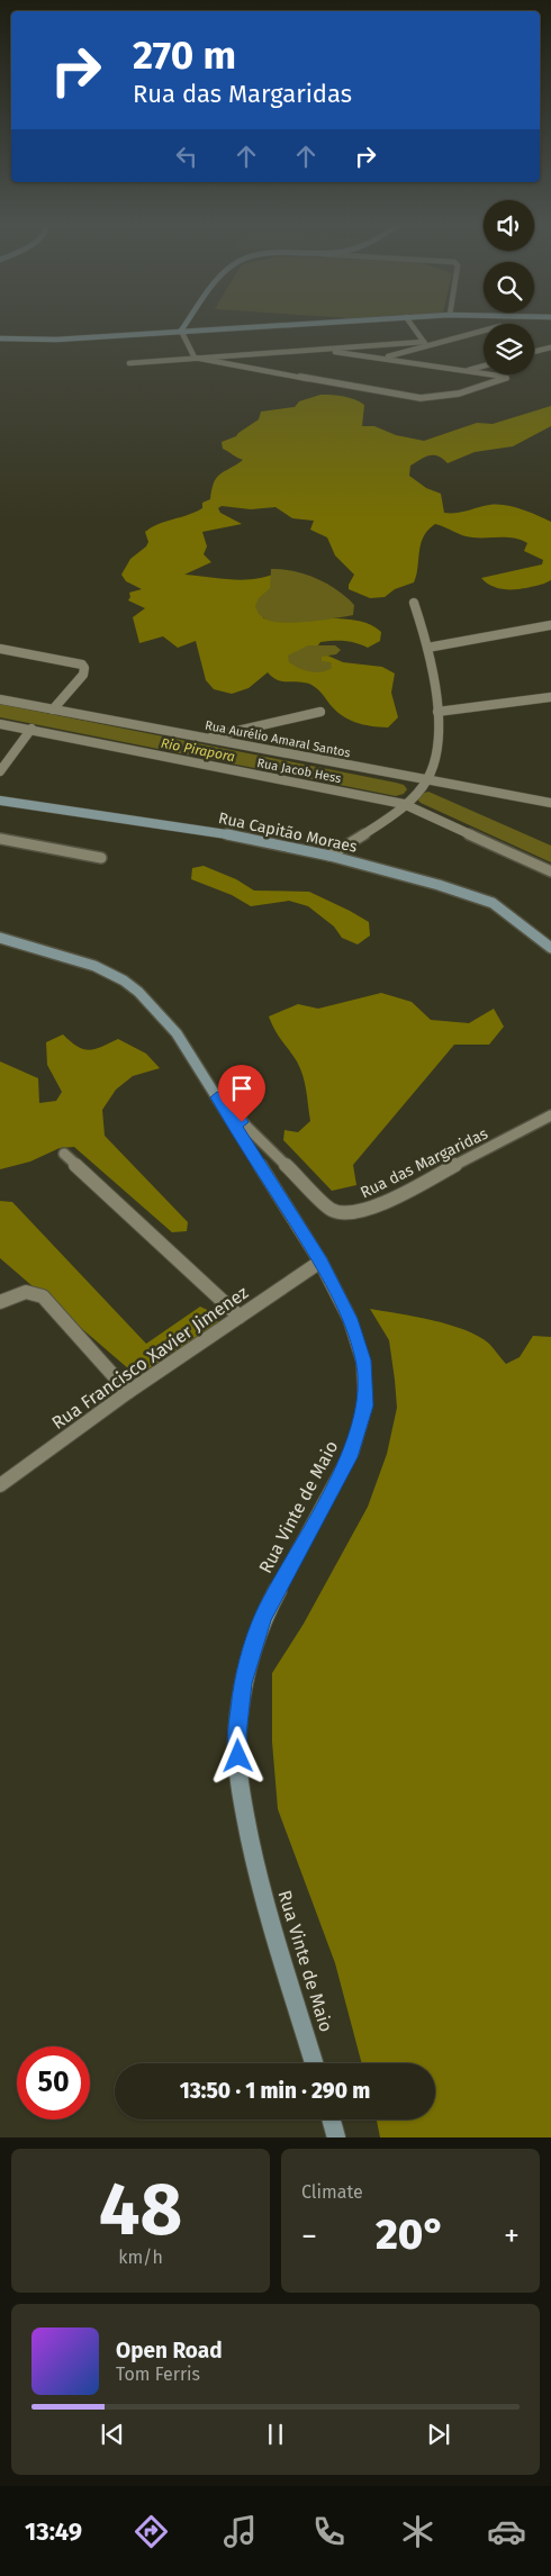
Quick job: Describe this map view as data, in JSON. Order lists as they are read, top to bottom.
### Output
{
  "streets": {
    "street": [
      "Rua Aurélio Amaral Santos",
      "Rua Jacob Hess",
      "Rua Capitão Moraes",
      "Rua das Margaridas",
      "Rua Francisco Xavier Jimenez",
      "Rua Vinte de Maio"
    ]
  },
  "crossings": [
    ["Rua das Margaridas", "Rua Vinte de Maio"],
    ["Rua Francisco Xavier Jimenez", "Rua Vinte de Maio"]
  ],
  "water": ["Rio Pirapora"],
  "page": {
    "turn": ["270 m", "Rua das Margaridas"],
    "limit": "50",
    "trip": "13:50 · 1 min · 290 m",
    "tile": [
      ["48", "km/h"],
      "Climate"
    ],
    "heat": ["−", "20°", "+"],
    "song": ["Open Road", "Tom Ferris"],
    "tabs": "13:49"
  }
}
